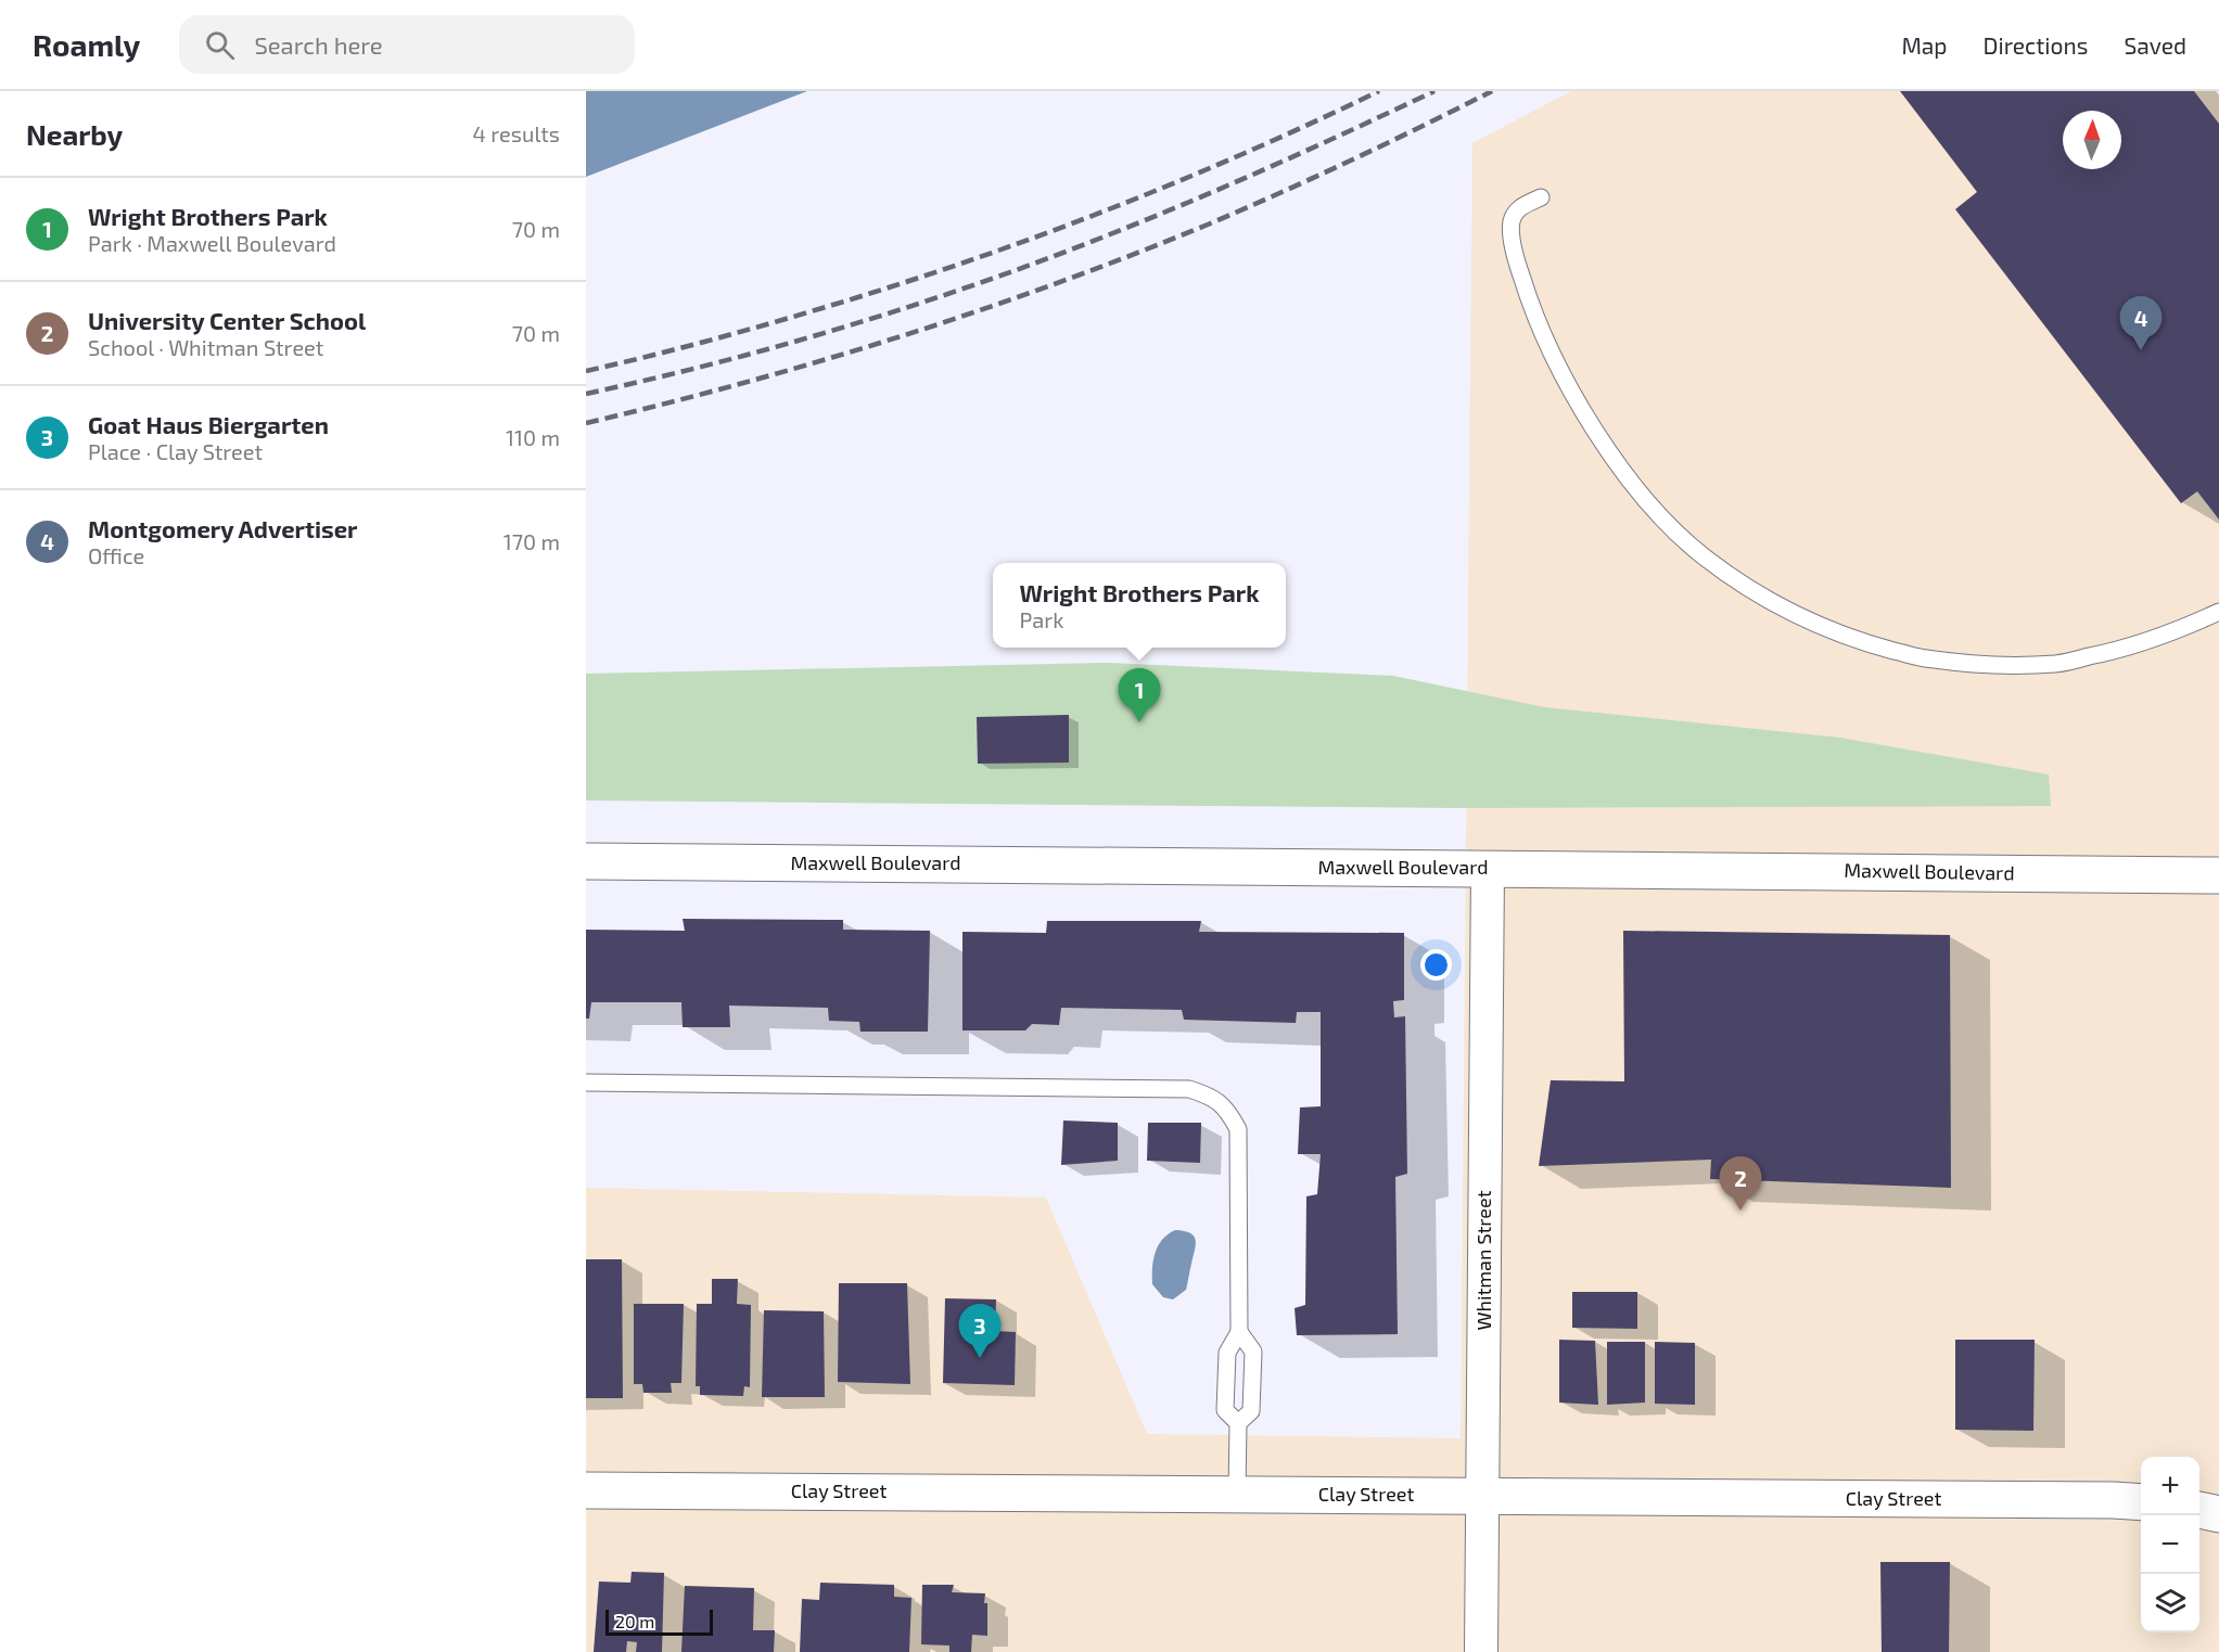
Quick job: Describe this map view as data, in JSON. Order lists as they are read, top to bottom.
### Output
{
  "streets": {
    "main road": ["Maxwell Boulevard", "Clay Street"],
    "street": ["Whitman Street"]
  },
  "crossings": [
    ["Maxwell Boulevard", "Whitman Street"],
    ["Whitman Street", "Clay Street"]
  ],
  "scale_bar": "20 m",
  "north": "top",
  "page": {
    "header": "Roamly",
    "search": "Search here",
    "nav": ["Map", "Directions", "Saved"],
    "heading": ["Nearby", "4 results"],
    "list": [
      {
        "mark": "1",
        "name": "Wright Brothers Park",
        "note": "Park · Maxwell Boulevard",
        "value": "70 m"
      },
      {
        "mark": "2",
        "name": "University Center School",
        "note": "School · Whitman Street",
        "value": "70 m"
      },
      {
        "mark": "3",
        "name": "Goat Haus Biergarten",
        "note": "Place · Clay Street",
        "value": "110 m"
      },
      {
        "mark": "4",
        "name": "Montgomery Advertiser",
        "note": "Office",
        "value": "170 m"
      }
    ],
    "pins": [
      "4",
      "1",
      "2",
      "3"
    ],
    "popup": ["Wright Brothers Park", "Park"],
    "map_buttons": ["+", "−"],
    "scale": "20 m"
  }
}
